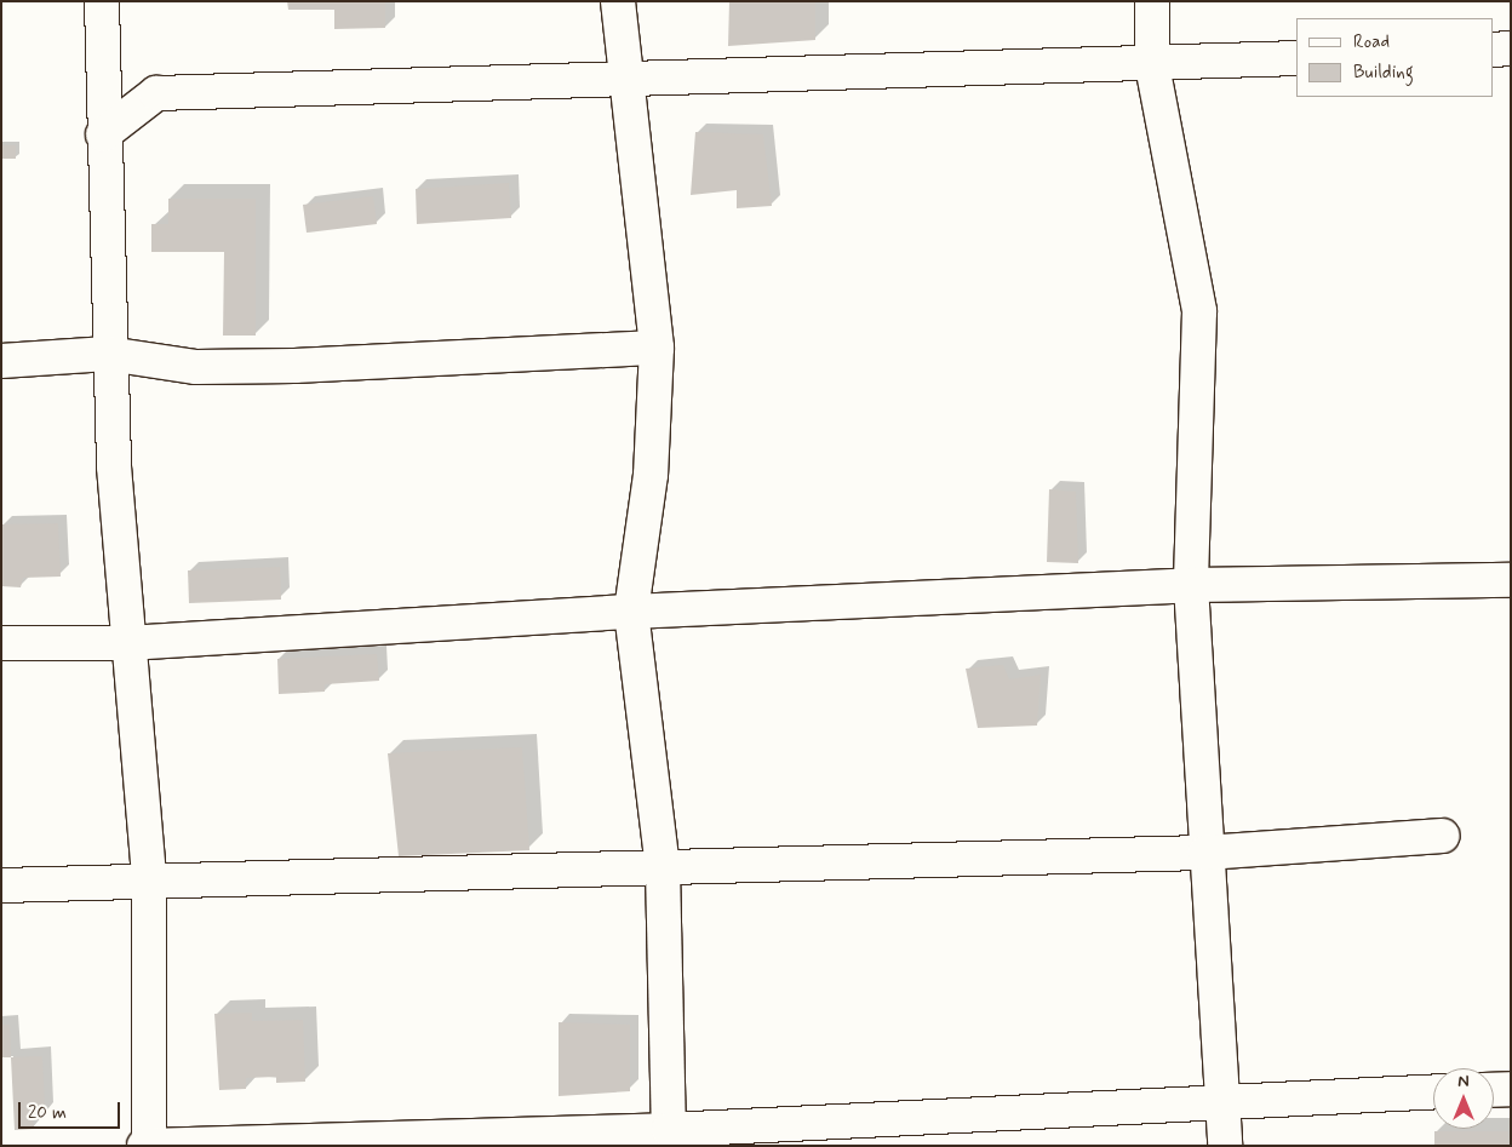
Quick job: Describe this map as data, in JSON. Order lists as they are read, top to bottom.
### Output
{
  "legend": ["Road", "Building"],
  "scale_bar": "20 m",
  "north": "top"
}
